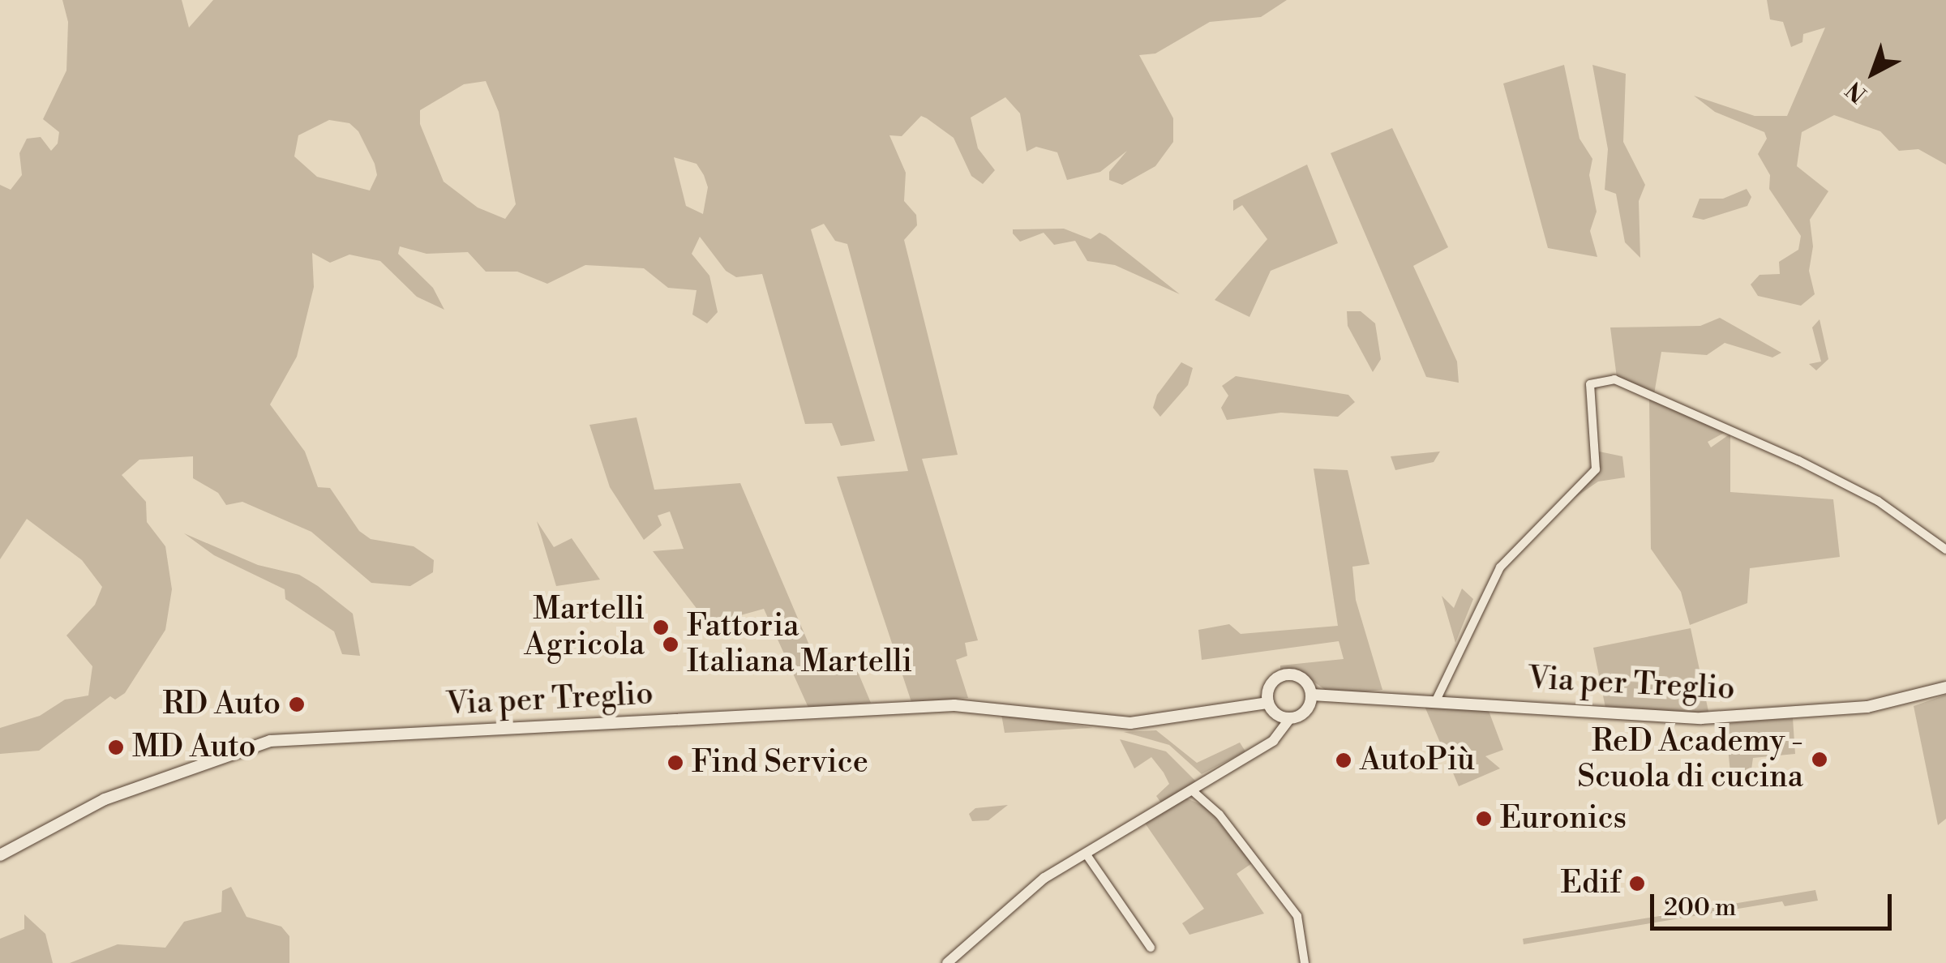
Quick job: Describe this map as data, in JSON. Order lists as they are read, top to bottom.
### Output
{
  "streets": {
    "main road": ["Via per Treglio"]
  },
  "places": [
    "Martelli Agricola",
    "Fattoria Italiana Martelli",
    "RD Auto",
    "MD Auto",
    "ReD Academy - Scuola di cucina",
    "AutoPiù",
    "Find Service",
    "Euronics",
    "Edif"
  ],
  "scale_bar": "200 m",
  "north": "bottom left"
}
